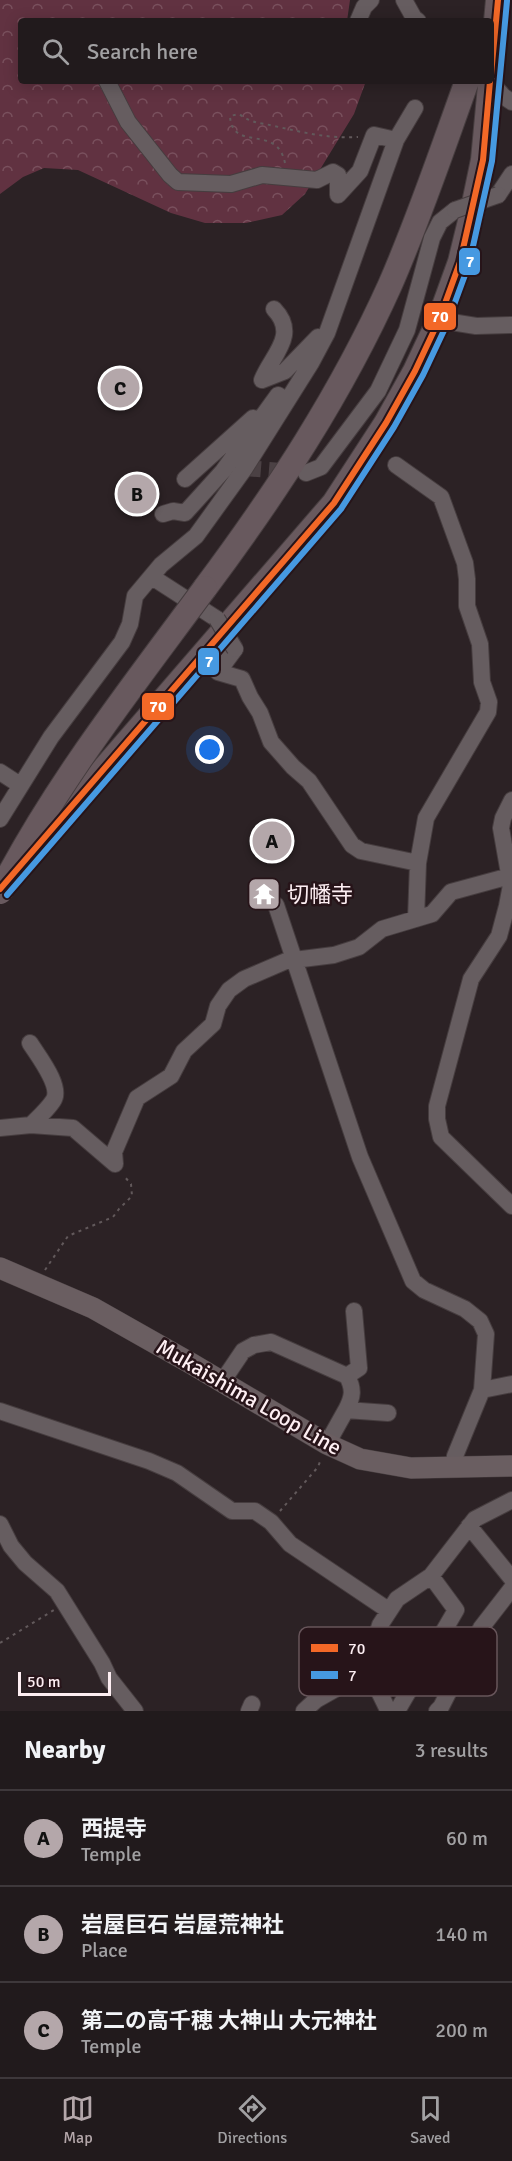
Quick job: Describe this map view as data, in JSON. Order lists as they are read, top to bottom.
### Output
{
  "streets": {
    "main road": ["Mukaishima Loop Line"]
  },
  "places": {
    "temple": ["切幡寺"]
  },
  "lines": ["transit line 70", "transit line 7"],
  "legend": ["70", "7"],
  "scale_bar": "50 m",
  "page": {
    "search": "Search here",
    "pins": ["C", "B", "A"],
    "scale": "50 m",
    "heading": ["Nearby", "3 results"],
    "list": [
      {
        "mark": "A",
        "name": "西提寺",
        "note": "Temple",
        "value": "60 m"
      },
      {
        "mark": "B",
        "name": "岩屋巨石 岩屋荒神社",
        "note": "Place",
        "value": "140 m"
      },
      {
        "mark": "C",
        "name": "第二の高千穂 大神山 大元神社",
        "note": "Temple",
        "value": "200 m"
      }
    ],
    "nav": ["Map", "Directions", "Saved"]
  }
}
